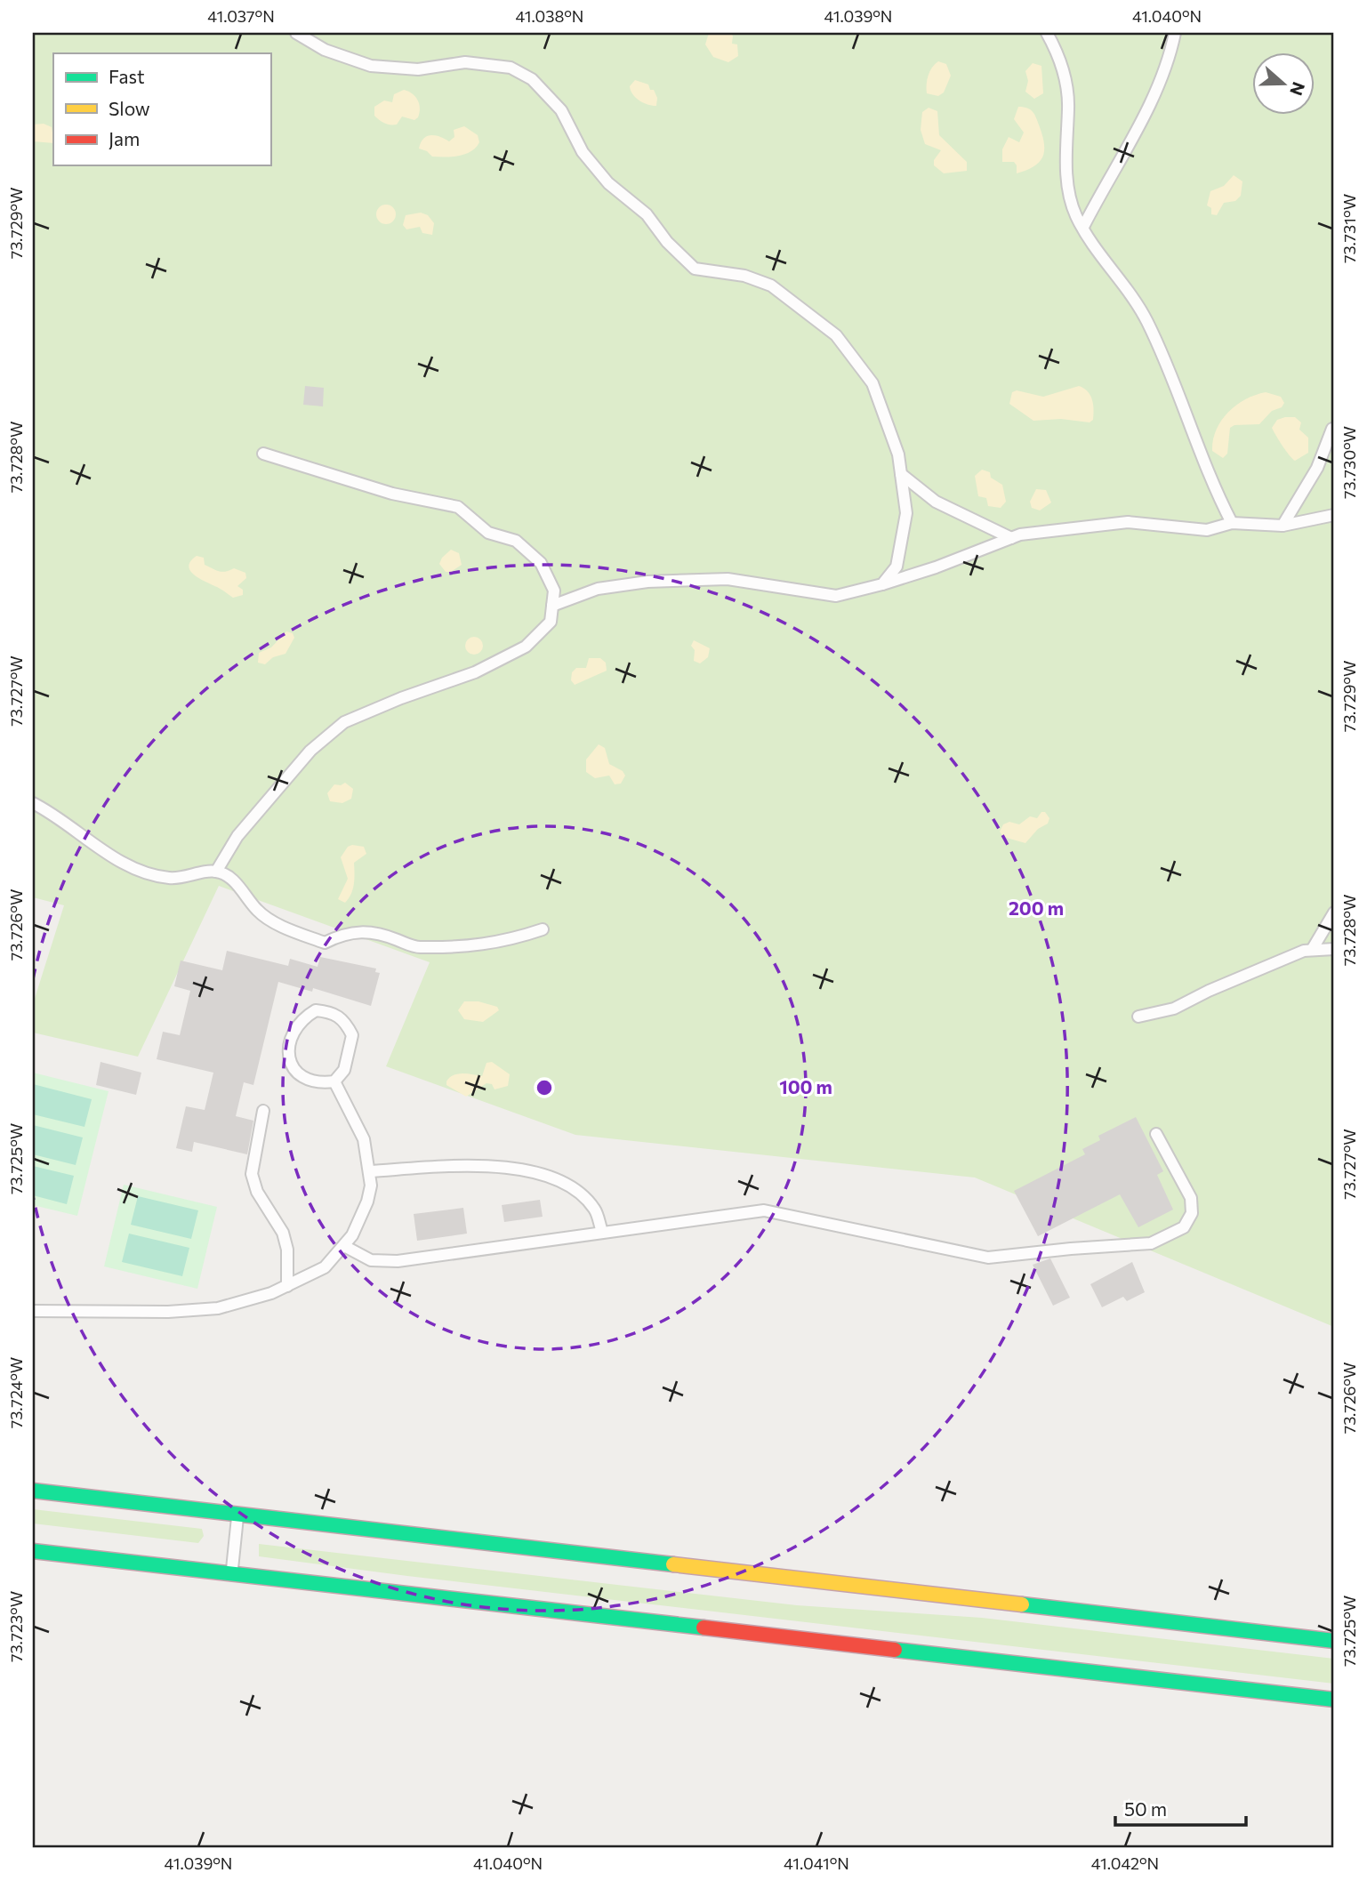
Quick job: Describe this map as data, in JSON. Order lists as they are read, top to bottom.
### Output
{
  "legend": ["Fast", "Slow", "Jam"],
  "scale_bar": "50 m",
  "north": "right",
  "coordinates": [
    "41.037°N",
    "41.038°N",
    "41.039°N",
    "41.040°N",
    "73.729°W",
    "73.731°W",
    "73.728°W",
    "73.730°W",
    "73.727°W",
    "73.726°W",
    "73.725°W",
    "73.724°W",
    "73.723°W",
    "41.041°N",
    "41.042°N"
  ],
  "rings": ["200 m", "100 m"]
}
